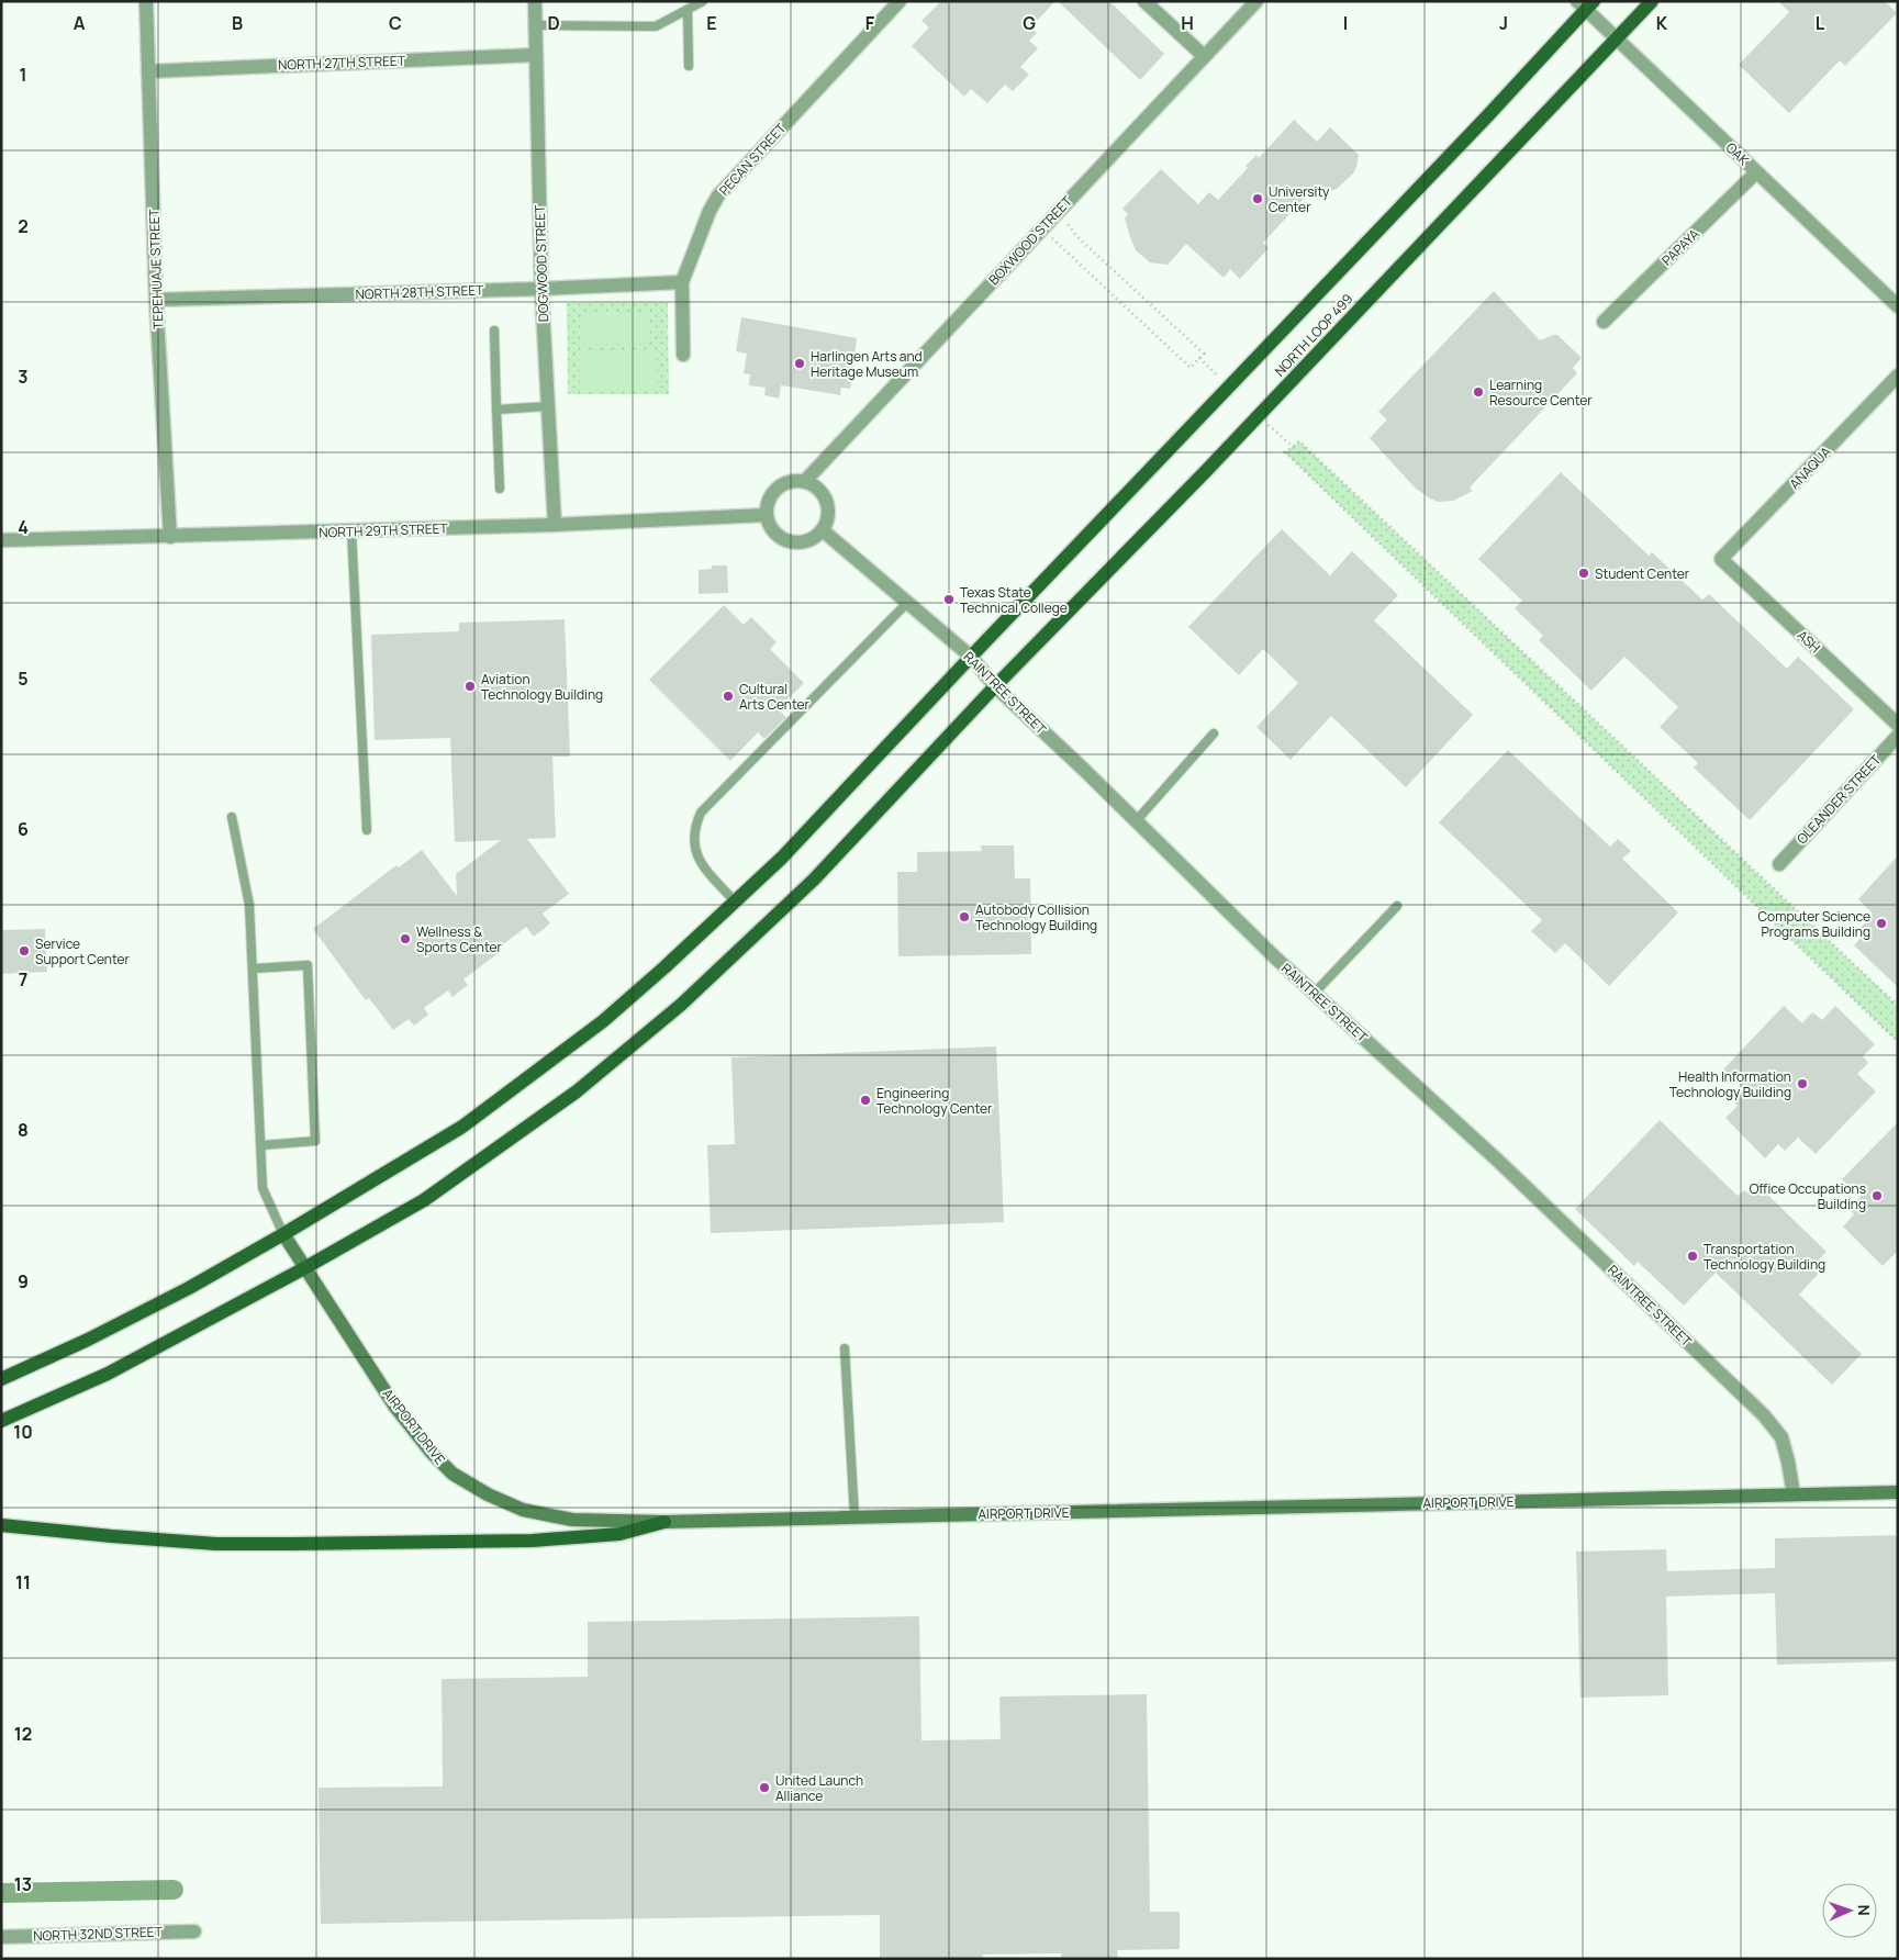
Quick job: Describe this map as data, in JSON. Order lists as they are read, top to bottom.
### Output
{
  "streets": {
    "main road": ["NORTH LOOP 499"],
    "street": [
      "NORTH 27TH STREET",
      "OAK",
      "PECAN STREET",
      "BOXWOOD STREET",
      "PAPAYA",
      "DOGWOOD STREET",
      "TEPEHUAJE STREET",
      "NORTH 28TH STREET",
      "ANAQUA",
      "NORTH 29TH STREET",
      "ASH",
      "RAINTREE STREET",
      "OLEANDER STREET",
      "AIRPORT DRIVE",
      "NORTH 32ND STREET"
    ]
  },
  "crossings": [
    ["NORTH 27TH STREET", "DOGWOOD STREET"],
    ["NORTH 27TH STREET", "TEPEHUAJE STREET"],
    ["OAK", "PAPAYA"],
    ["OAK", "NORTH LOOP 499"],
    ["PECAN STREET", "NORTH 28TH STREET"],
    ["BOXWOOD STREET", "NORTH 29TH STREET"],
    ["BOXWOOD STREET", "RAINTREE STREET"],
    ["DOGWOOD STREET", "NORTH 28TH STREET"],
    ["DOGWOOD STREET", "NORTH 29TH STREET"],
    ["TEPEHUAJE STREET", "NORTH 28TH STREET"],
    ["TEPEHUAJE STREET", "NORTH 29TH STREET"],
    ["NORTH LOOP 499", "RAINTREE STREET"],
    ["NORTH LOOP 499", "AIRPORT DRIVE"],
    ["ANAQUA", "ASH"],
    ["NORTH 29TH STREET", "RAINTREE STREET"],
    ["RAINTREE STREET", "AIRPORT DRIVE"]
  ],
  "places": [
    "University Center",
    "Harlingen Arts and Heritage Museum",
    "Learning Resource Center",
    "Student Center",
    "Texas State Technical College",
    "Aviation Technology Building",
    "Cultural Arts Center",
    "Autobody Collision Technology Building",
    "Computer Science Programs Building",
    "Wellness & Sports Center",
    "Service Support Center",
    "Health Information Technology Building",
    "Engineering Technology Center",
    "Office Occupations Building",
    "Transportation Technology Building",
    "United Launch Alliance"
  ],
  "north": "right",
  "grid": {
    "columns": [
      "A",
      "B",
      "C",
      "D",
      "E",
      "F",
      "G",
      "H",
      "I",
      "J",
      "K",
      "L"
    ],
    "rows": [
      "1",
      "2",
      "3",
      "4",
      "5",
      "6",
      "7",
      "8",
      "9",
      "10",
      "11",
      "12",
      "13"
    ]
  }
}
